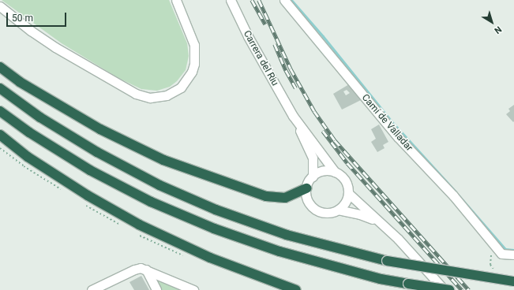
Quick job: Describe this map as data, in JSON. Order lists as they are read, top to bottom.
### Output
{
  "streets": {
    "street": ["Carrera del Riu", "Camí de Valladar"]
  },
  "scale_bar": "50 m",
  "north": "bottom right"
}
